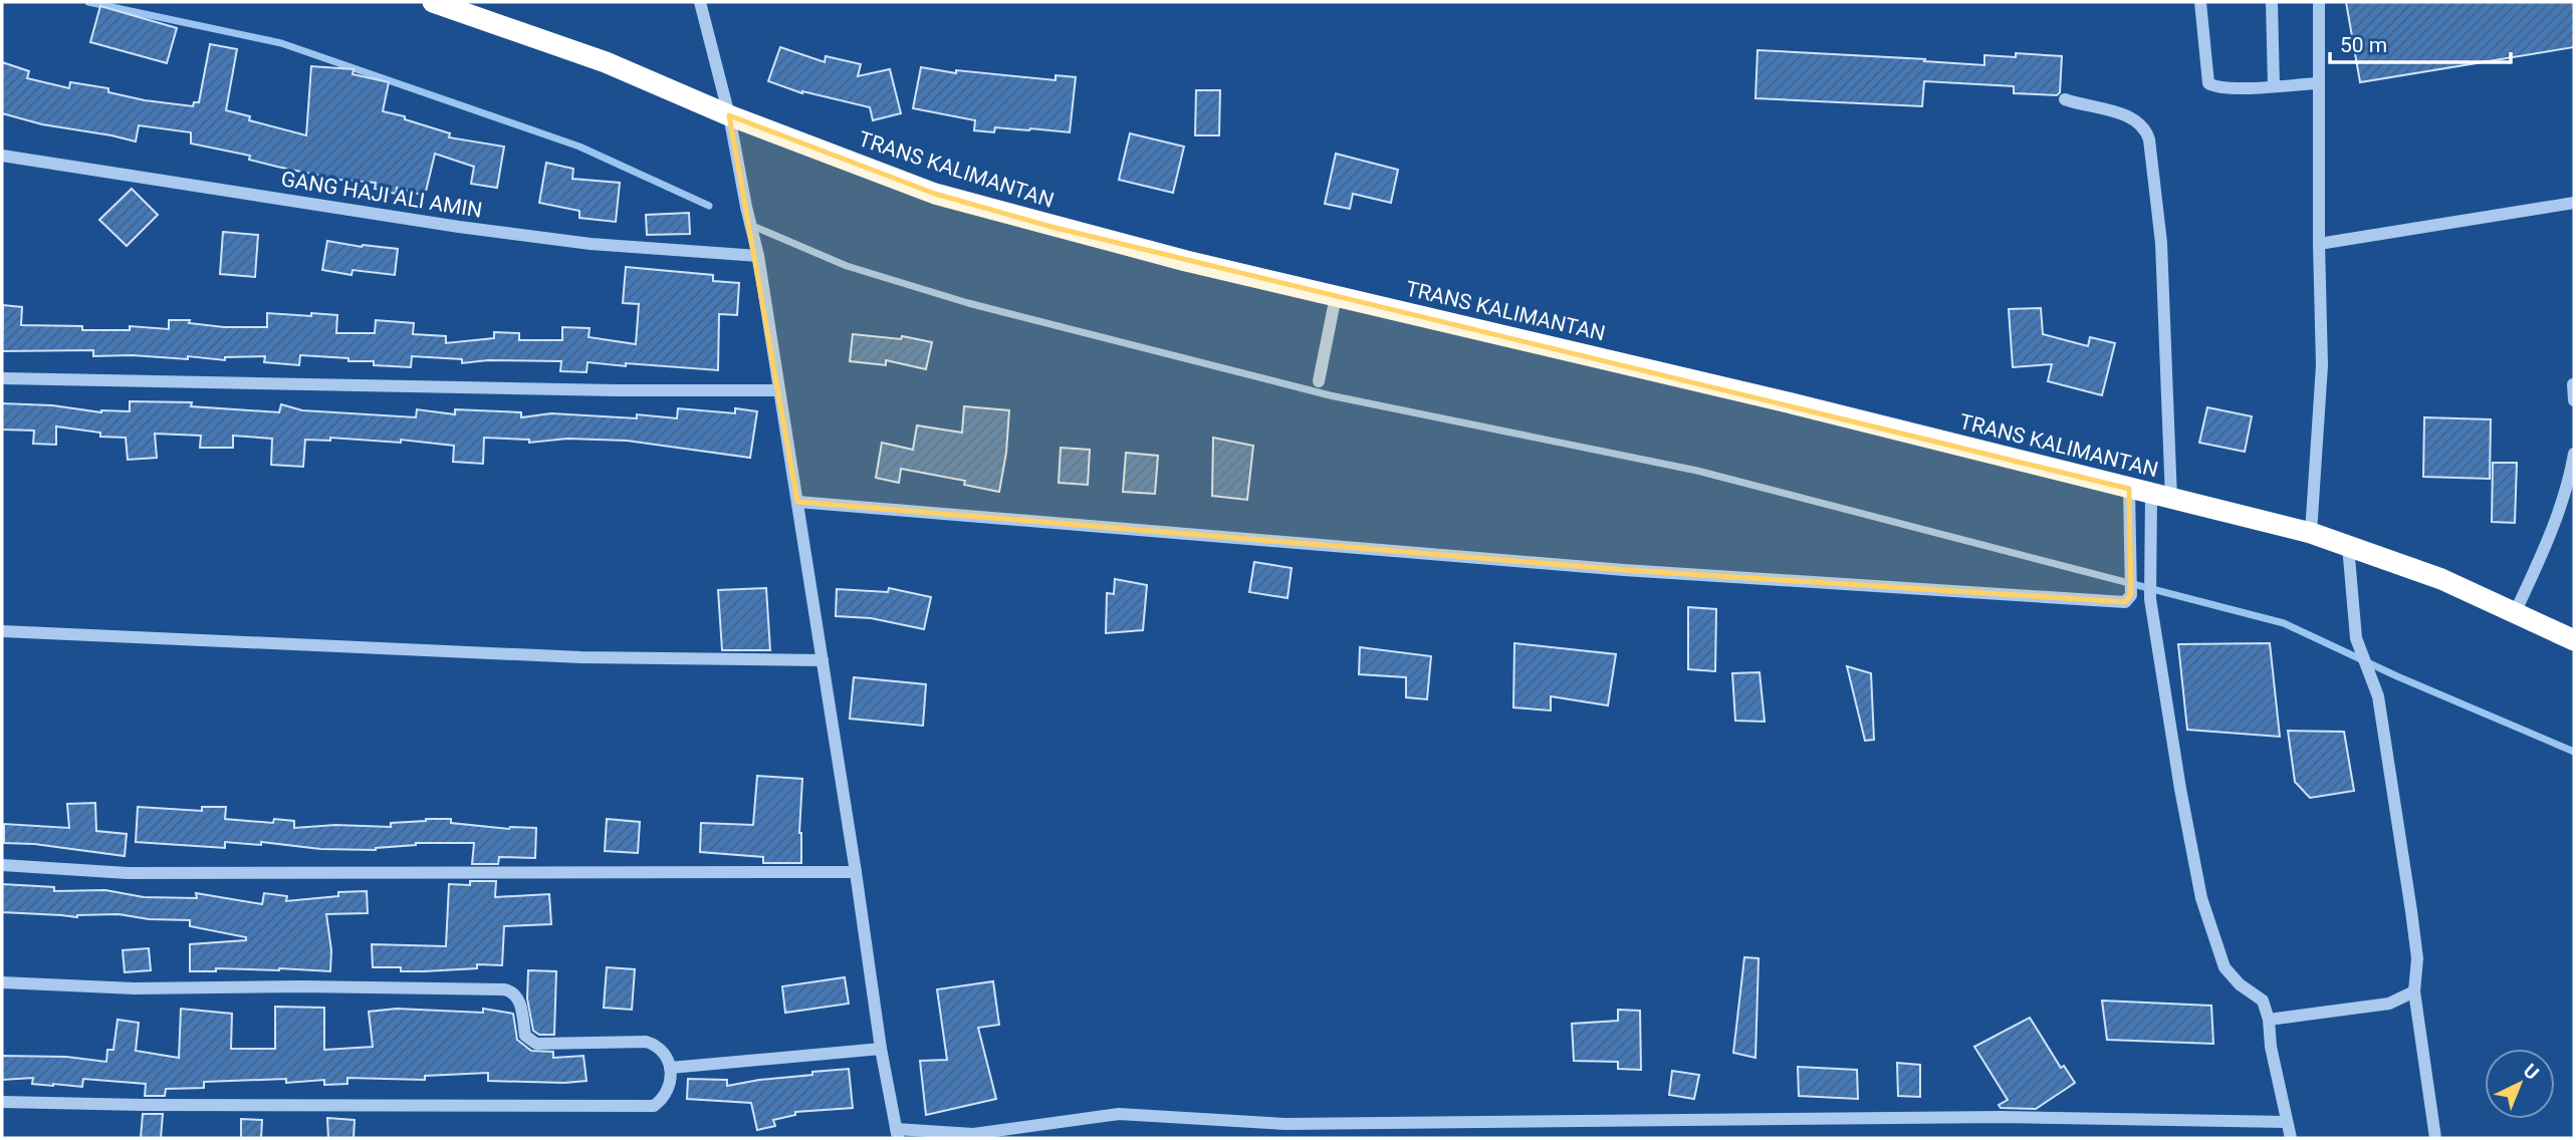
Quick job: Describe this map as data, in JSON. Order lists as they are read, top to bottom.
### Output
{
  "streets": {
    "highway": ["TRANS KALIMANTAN"],
    "street": ["GANG HAJI ALI AMIN"]
  },
  "scale_bar": "50 m",
  "north": "top right"
}
